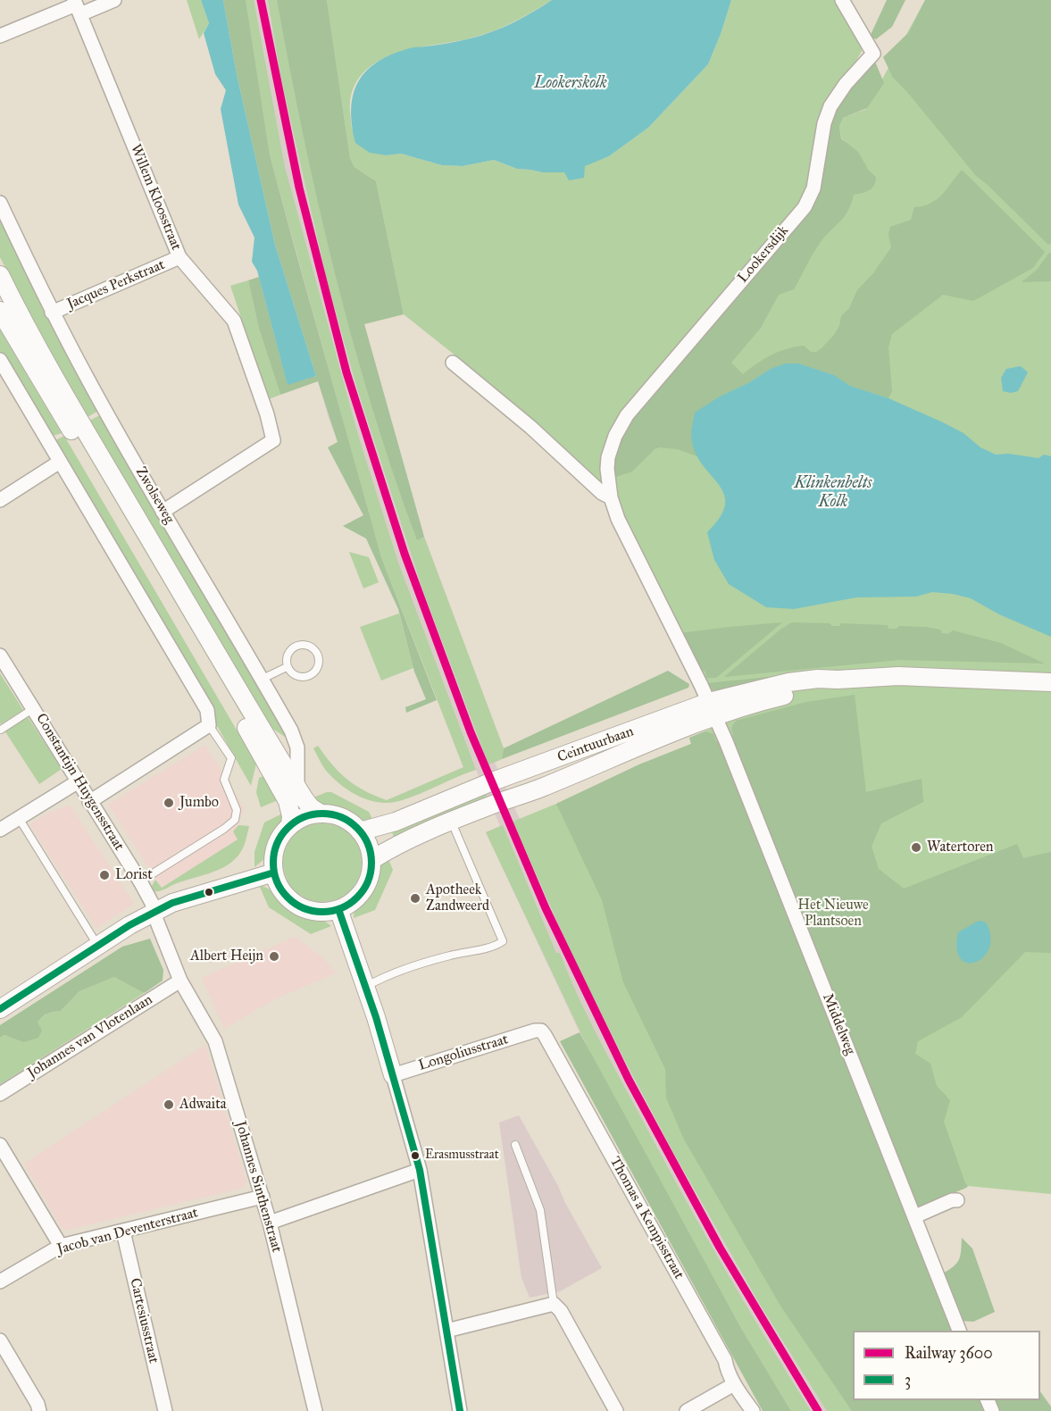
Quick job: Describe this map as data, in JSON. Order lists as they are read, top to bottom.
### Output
{
  "streets": {
    "street": [
      "Willem Kloosstraat",
      "Lookersdijk",
      "Jacques Perkstraat",
      "Zwolseweg",
      "Ceintuurbaan",
      "Constantijn Huygensstraat",
      "Middelweg",
      "Johannes van Vlotenlaan",
      "Longoliusstraat",
      "Johannes Sinthenstraat",
      "Thomas a Kempisstraat",
      "Jacob van Deventerstraat",
      "Cartesiusstraat"
    ]
  },
  "crossings": [
    ["Willem Kloosstraat", "Jacques Perkstraat"],
    ["Willem Kloosstraat", "Zwolseweg"],
    ["Lookersdijk", "Ceintuurbaan"],
    ["Lookersdijk", "Middelweg"],
    ["Jacques Perkstraat", "Zwolseweg"],
    ["Zwolseweg", "Ceintuurbaan"],
    ["Ceintuurbaan", "Middelweg"],
    ["Constantijn Huygensstraat", "Johannes Sinthenstraat"],
    ["Johannes van Vlotenlaan", "Johannes Sinthenstraat"],
    ["Longoliusstraat", "Thomas a Kempisstraat"],
    ["Johannes Sinthenstraat", "Jacob van Deventerstraat"],
    ["Jacob van Deventerstraat", "Cartesiusstraat"]
  ],
  "water": ["Lookerskolk", "Klinkenbelts Kolk"],
  "parks": ["Het Nieuwe Plantsoen"],
  "places": [
    "Jumbo",
    "Watertoren",
    "Lorist",
    "Apotheek Zandweerd",
    "Albert Heijn",
    "Adwaita",
    "Erasmusstraat"
  ],
  "lines": ["rail line 3600", "transit line 3"],
  "legend": ["Railway 3600", "3"]
}
